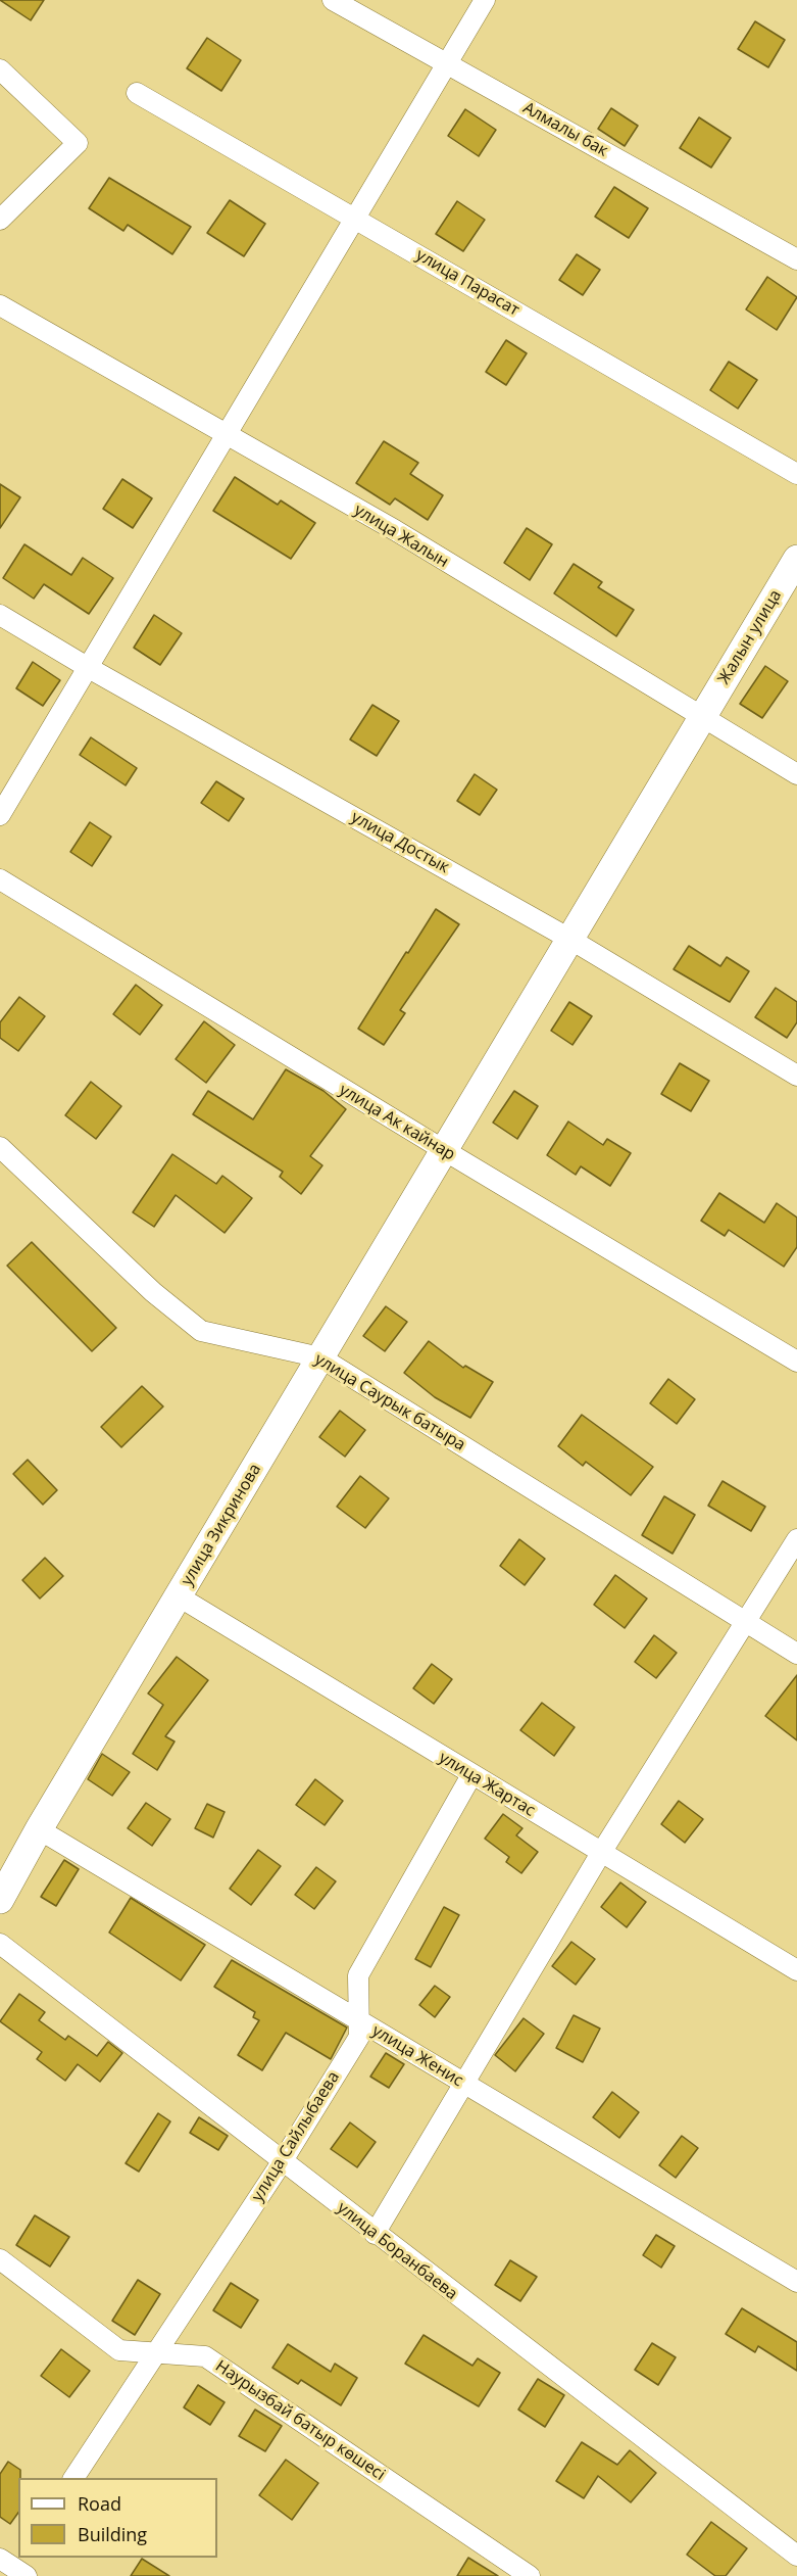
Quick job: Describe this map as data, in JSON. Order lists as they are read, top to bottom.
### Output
{
  "streets": {
    "street": [
      "Алмалы бак",
      "улица Парасат",
      "улица Жалын",
      "Жалын улица",
      "улица Достык",
      "улица Ак кайнар",
      "улица Саурык батыра",
      "улица Зикринова",
      "улица Жартас",
      "улица Женис",
      "улица Сайлыбаева",
      "улица Боранбаева",
      "Наурызбай батыр көшесі"
    ]
  },
  "crossings": [
    ["улица Жалын", "Жалын улица"],
    ["Жалын улица", "улица Достык"],
    ["Жалын улица", "улица Зикринова"],
    ["улица Достык", "улица Зикринова"],
    ["улица Ак кайнар", "улица Зикринова"],
    ["улица Саурык батыра", "улица Зикринова"],
    ["улица Зикринова", "улица Жартас"],
    ["улица Зикринова", "улица Женис"],
    ["улица Жартас", "улица Сайлыбаева"],
    ["улица Женис", "улица Сайлыбаева"],
    ["улица Сайлыбаева", "улица Боранбаева"],
    ["улица Сайлыбаева", "Наурызбай батыр көшесі"]
  ],
  "legend": ["Road", "Building"]
}
